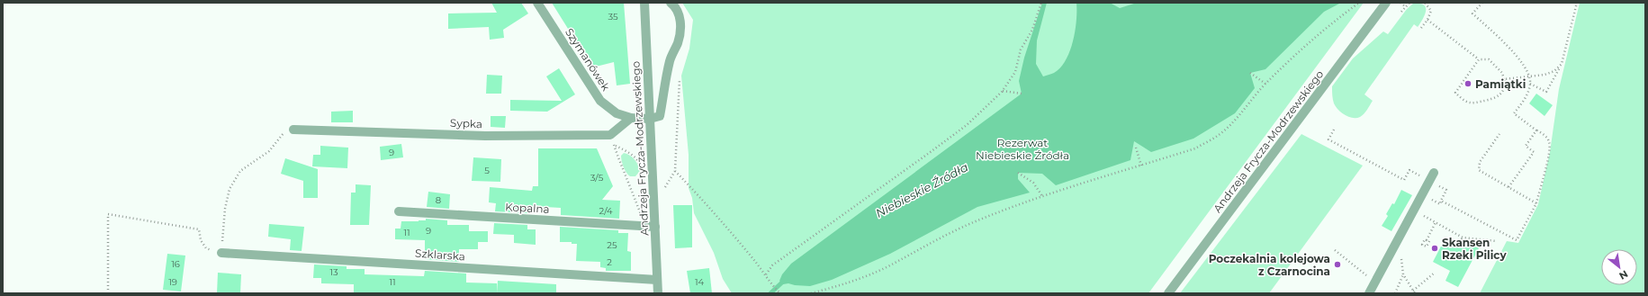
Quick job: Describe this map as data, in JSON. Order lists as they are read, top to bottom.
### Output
{
  "streets": {
    "street": [
      "Szymanówek",
      "Sypka",
      "Andrzeja Frycza-Modrzewskiego",
      "Kopalna",
      "Szklarska"
    ]
  },
  "crossings": [
    ["Szymanówek", "Andrzeja Frycza-Modrzewskiego"],
    ["Andrzeja Frycza-Modrzewskiego", "Kopalna"],
    ["Andrzeja Frycza-Modrzewskiego", "Szklarska"]
  ],
  "water": ["Niebieskie Źródła"],
  "parks": ["Rezerwat Niebieskie Źródła"],
  "places": ["Pamiątki", "Skansen Rzeki Pilicy", "Poczekalnia kolejowa z Czarnocina"],
  "house_numbers": [
    "35",
    "9",
    "5",
    "3/5",
    "8",
    "2/4",
    "9",
    "11",
    "25",
    "2",
    "16",
    "13",
    "19",
    "11",
    "14"
  ],
  "north": "bottom right"
}
